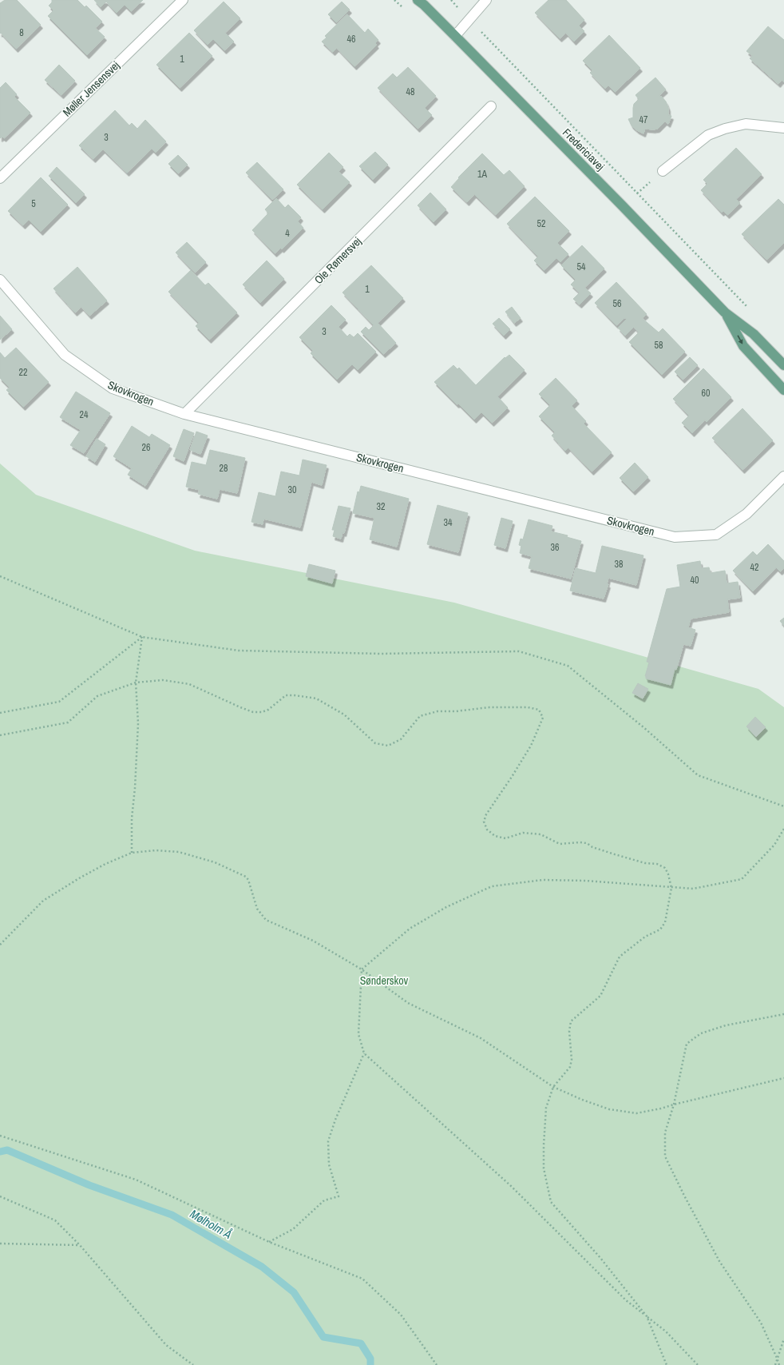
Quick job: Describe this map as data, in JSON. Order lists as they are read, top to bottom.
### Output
{
  "streets": {
    "main road": ["Fredericiavej"],
    "street": ["Møller Jensensvej", "Ole Rømersvej", "Skovkrogen"]
  },
  "crossings": [
    ["Ole Rømersvej", "Skovkrogen"]
  ],
  "water": ["Mølholm Å"],
  "parks": ["Sønderskov"],
  "house_numbers": [
    "8",
    "46",
    "1",
    "48",
    "47",
    "3",
    "1A",
    "5",
    "52",
    "4",
    "54",
    "1",
    "56",
    "3",
    "58",
    "22",
    "60",
    "24",
    "26",
    "28",
    "30",
    "32",
    "34",
    "36",
    "38",
    "42",
    "40"
  ]
}
